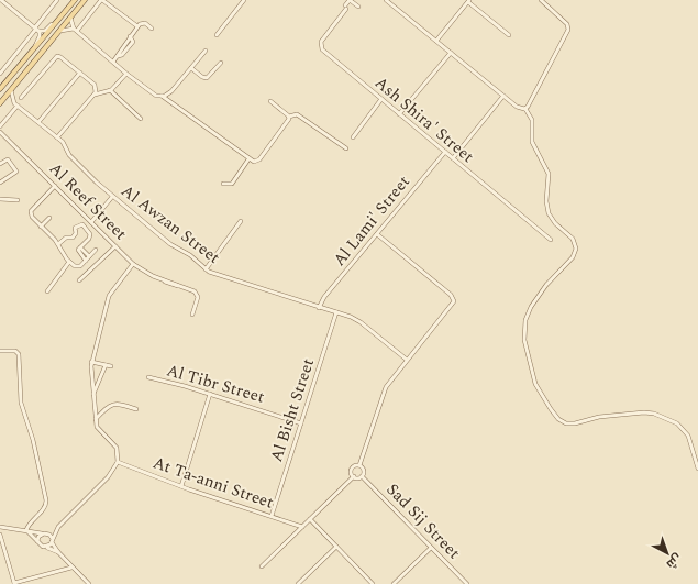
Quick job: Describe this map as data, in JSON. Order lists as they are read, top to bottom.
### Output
{
  "streets": {
    "street": [
      "Ash Shira' Street",
      "Al Reef Street",
      "Al Lami' Street",
      "Al Awzan Street",
      "Al Tibr Street",
      "Al Bisht Street",
      "At Ta-anni Street",
      "Sad Sij Street"
    ]
  },
  "crossings": [
    ["Ash Shira' Street", "Al Lami' Street"],
    ["Al Lami' Street", "Al Awzan Street"],
    ["Al Awzan Street", "Al Bisht Street"],
    ["Al Tibr Street", "Al Bisht Street"],
    ["Al Bisht Street", "At Ta-anni Street"]
  ],
  "north": "bottom right"
}
